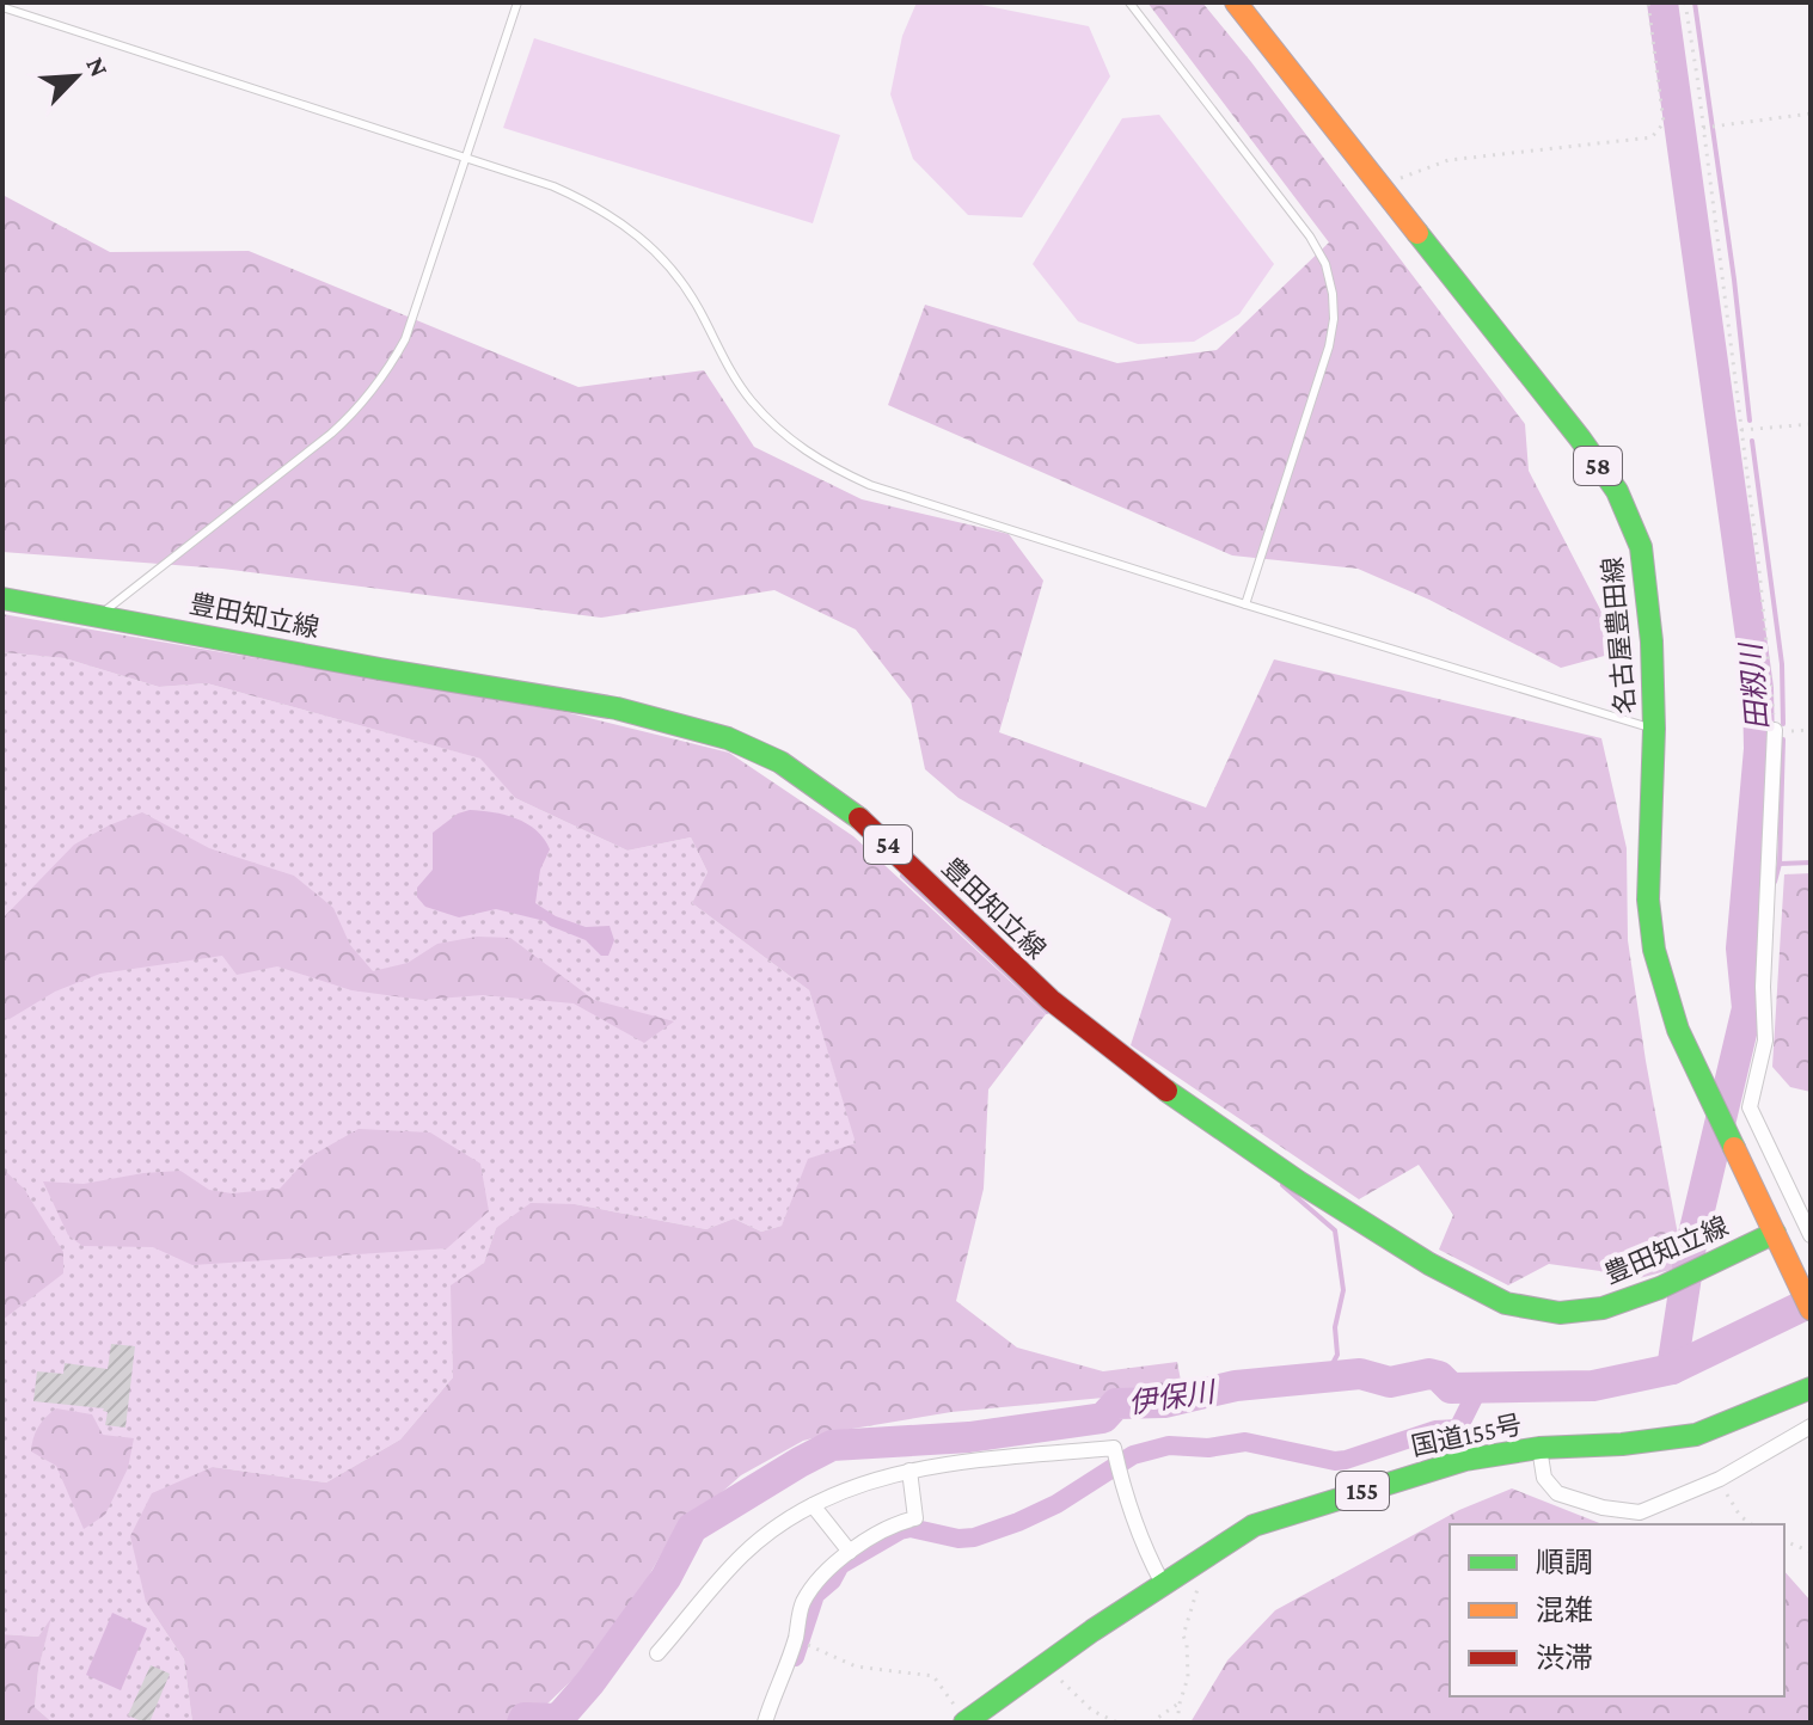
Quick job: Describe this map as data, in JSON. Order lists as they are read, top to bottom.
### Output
{
  "streets": {
    "main road": [
      "58",
      "豊田知立線",
      "名古屋豊田線",
      "54",
      "国道155号",
      "155"
    ]
  },
  "crossings": [
    ["豊田知立線", "名古屋豊田線"]
  ],
  "water": ["田籾川", "伊保川"],
  "legend": ["順調", "混雑", "渋滞"],
  "north": "top right"
}
